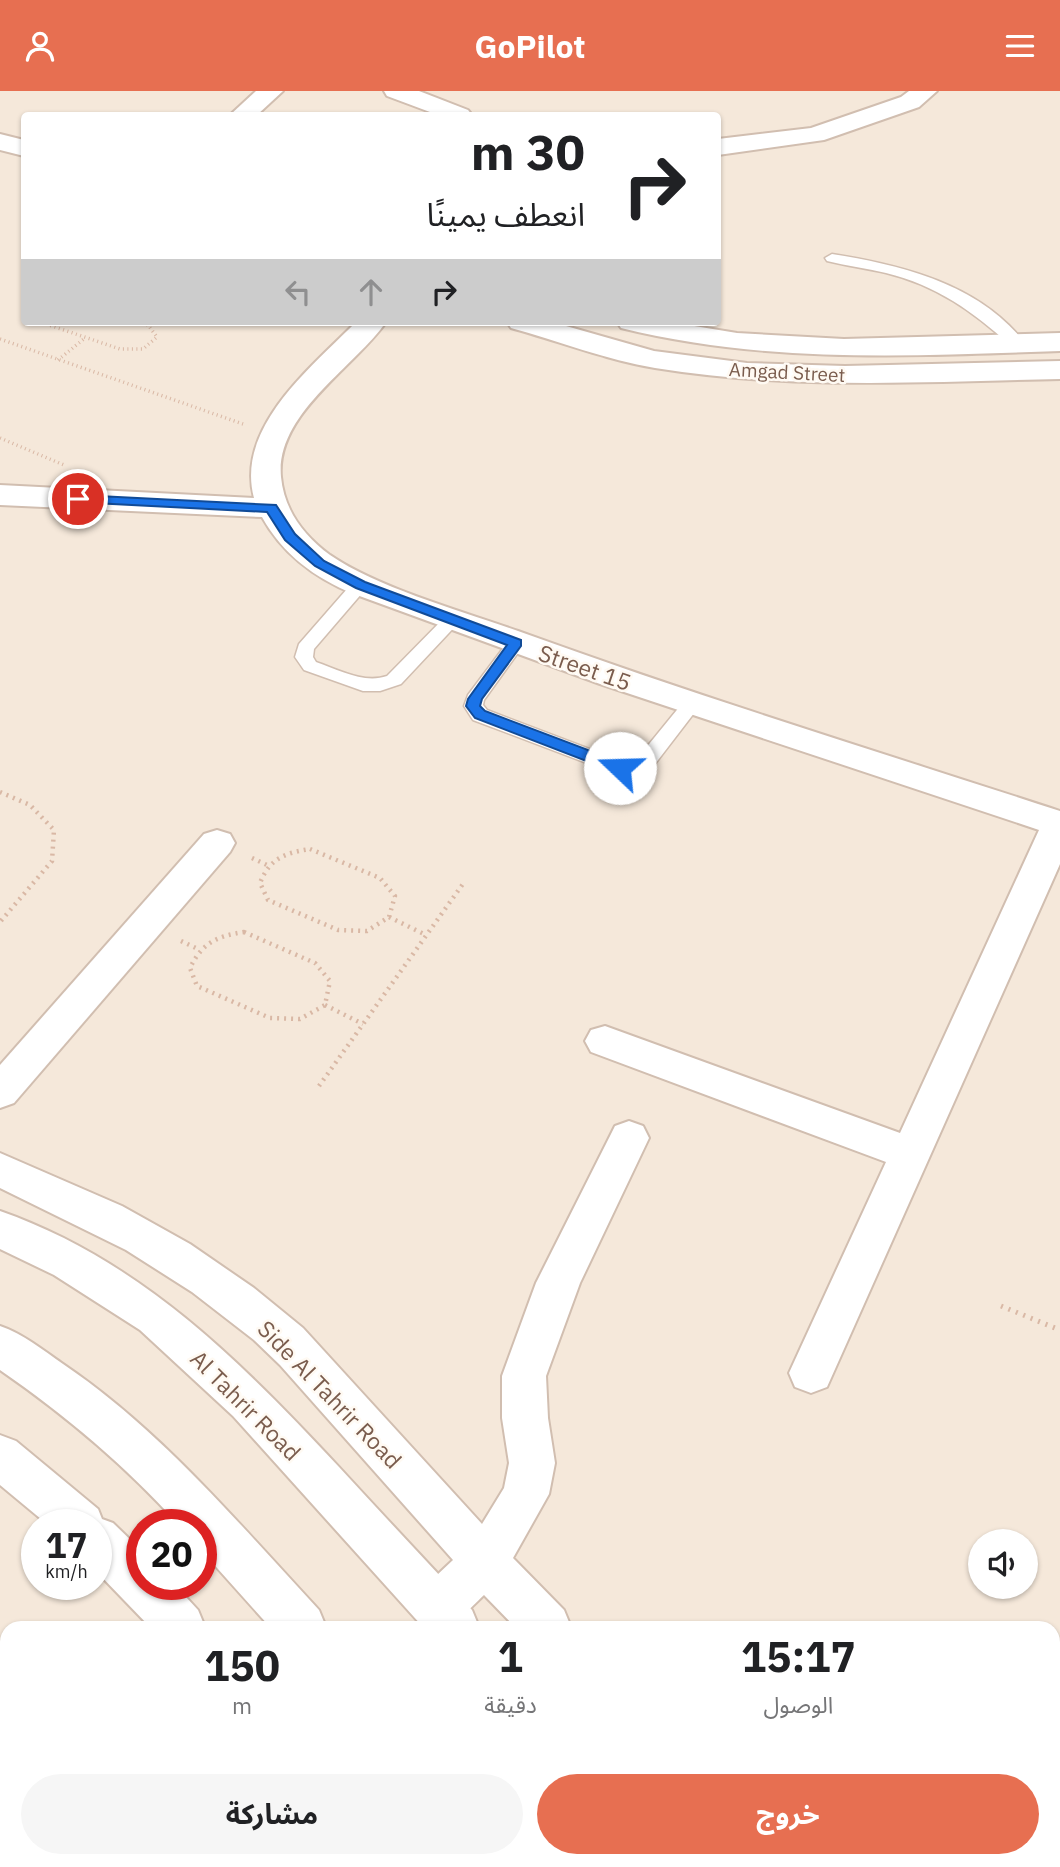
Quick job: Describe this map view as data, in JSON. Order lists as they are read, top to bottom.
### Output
{
  "streets": {
    "street": [
      "Amgad Street",
      "Street 15",
      "Side Al Tahrir Road",
      "Al Tahrir Road"
    ]
  },
  "page": {
    "header": "GoPilot",
    "turn": ["30 m", "انعطف يمينًا"],
    "speed": "17 km/h",
    "limit": "20",
    "eta": [
      "15:17",
      "الوصول",
      "1",
      "دقيقة",
      "150",
      "m"
    ],
    "buttons": ["خروج", "مشاركة"]
  }
}
